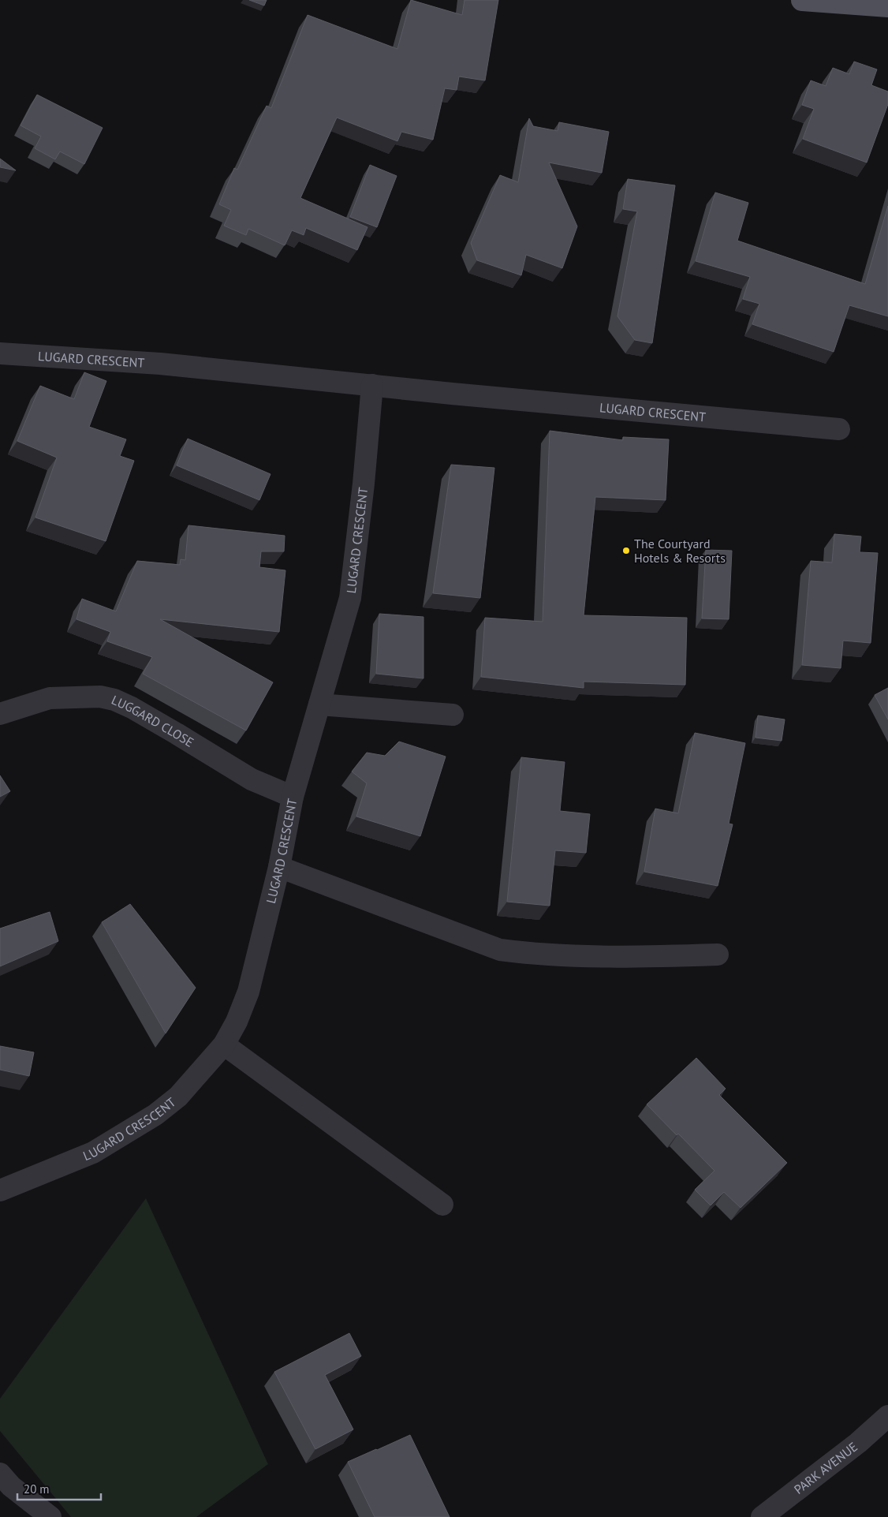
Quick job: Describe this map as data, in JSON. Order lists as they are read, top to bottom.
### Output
{
  "streets": {
    "street": ["LUGARD CRESCENT", "LUGGARD CLOSE", "PARK AVENUE"]
  },
  "crossings": [
    ["LUGARD CRESCENT", "LUGGARD CLOSE"]
  ],
  "places": ["The Courtyard Hotels & Resorts"],
  "scale_bar": "20 m"
}
